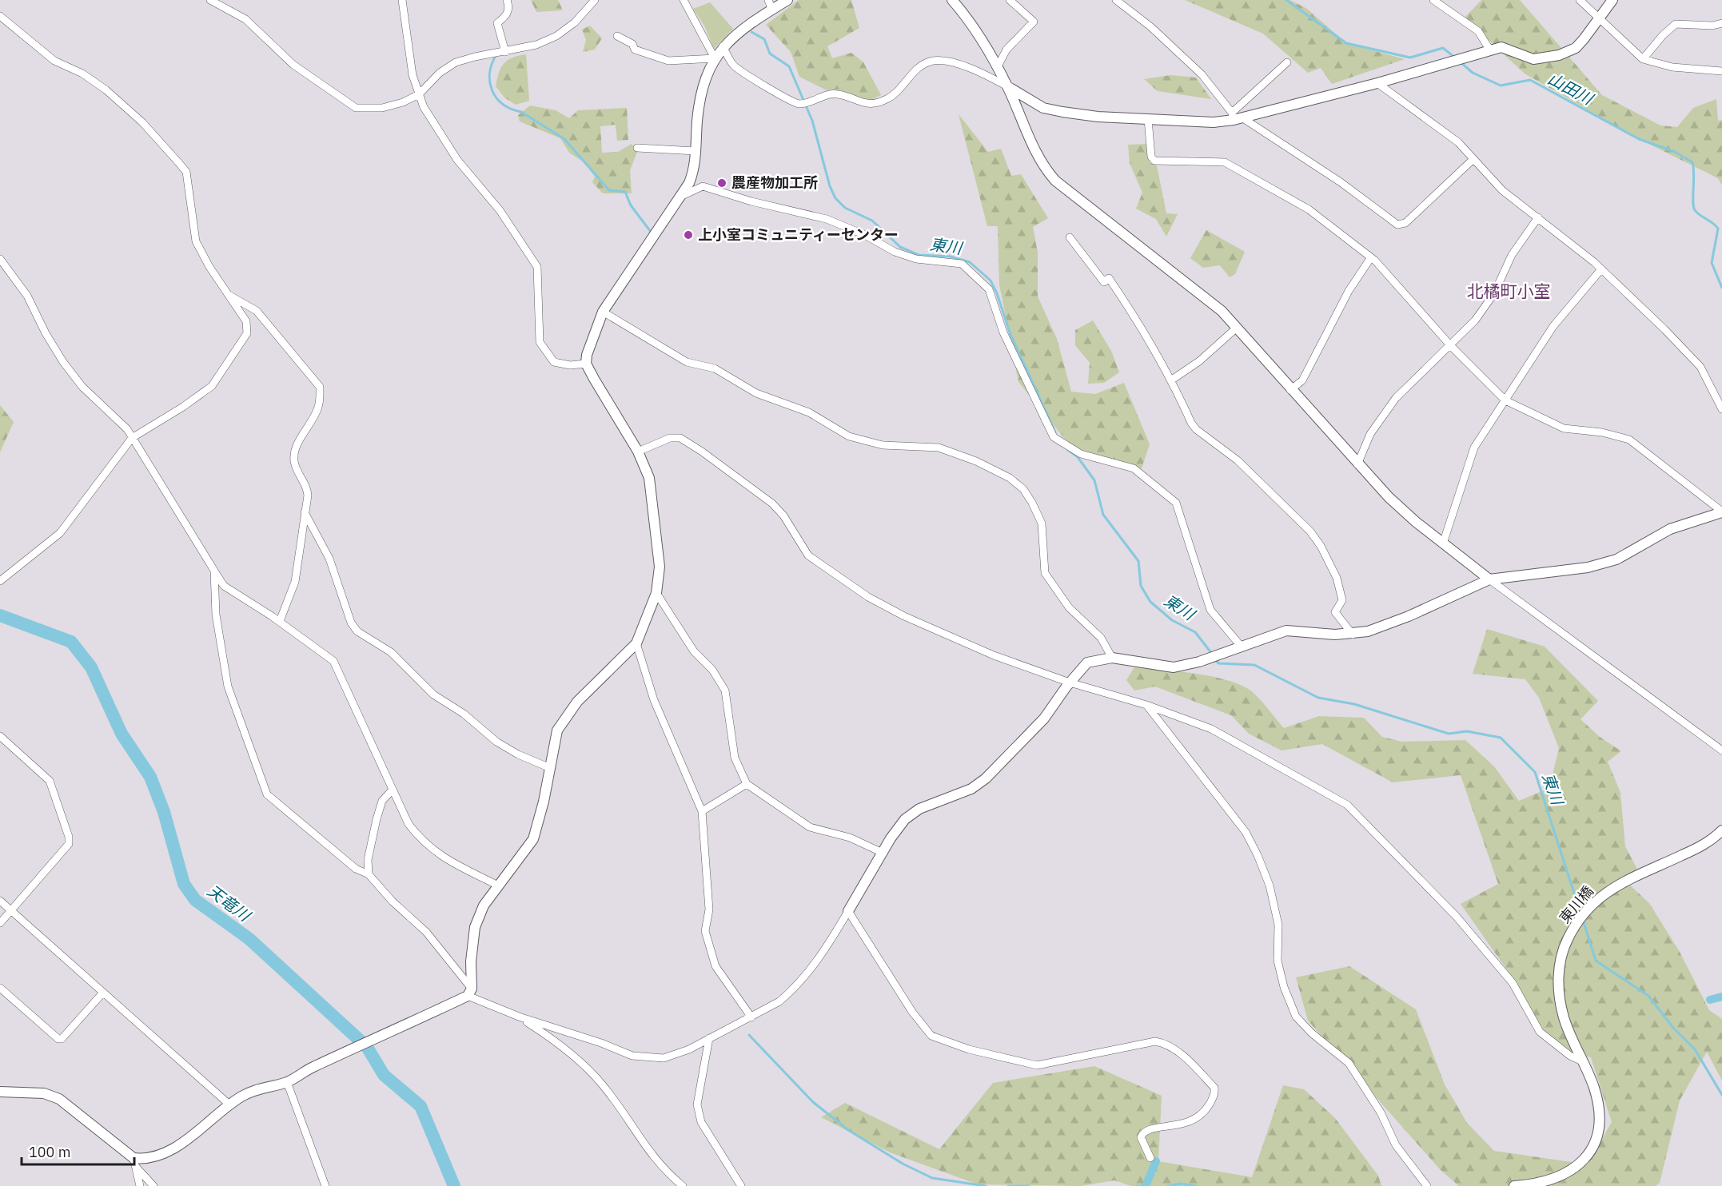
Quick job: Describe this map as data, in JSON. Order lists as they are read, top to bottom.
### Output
{
  "streets": {
    "street": ["東川橋"]
  },
  "districts": ["北橘町小室"],
  "water": ["山田川", "東川", "天竜川"],
  "places": ["農産物加工所", "上小室コミュニティーセンター"],
  "scale_bar": "100 m"
}
